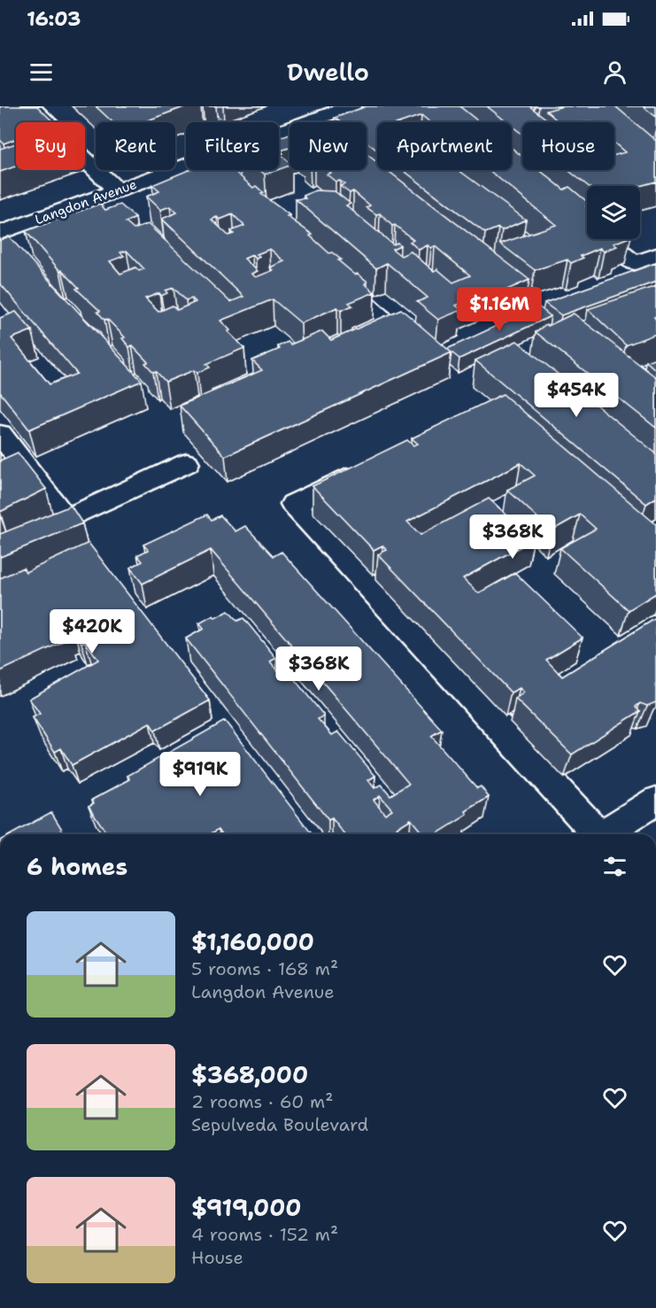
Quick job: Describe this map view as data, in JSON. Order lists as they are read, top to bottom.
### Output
{
  "streets": {
    "street": ["Langdon Avenue"]
  },
  "page": {
    "status": "16:03",
    "header": "Dwello",
    "chip": [
      "Buy",
      "Rent",
      "Filters",
      "New",
      "Apartment",
      "House"
    ],
    "price": [
      "$1.16M",
      "$454K",
      "$368K",
      "$420K",
      "$368K",
      "$919K"
    ],
    "heading": "6 homes",
    "list": [
      {
        "name": "$1,160,000",
        "note": "5 rooms · 168 m² · Langdon Avenue"
      },
      {
        "name": "$368,000",
        "note": "2 rooms · 60 m² · Sepulveda Boulevard"
      },
      {
        "name": "$919,000",
        "note": "4 rooms · 152 m² · House"
      }
    ]
  }
}
